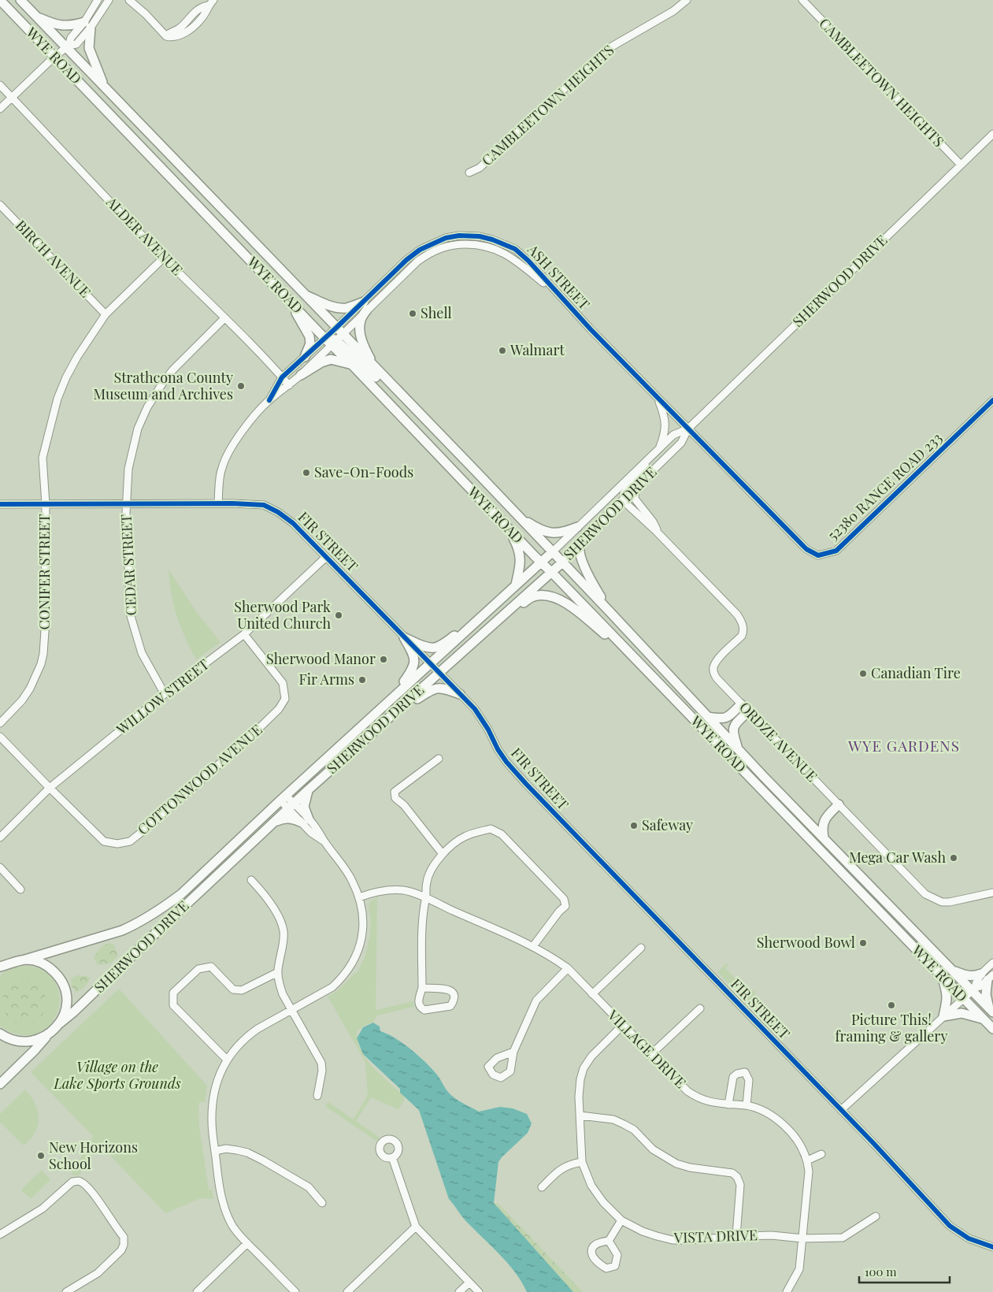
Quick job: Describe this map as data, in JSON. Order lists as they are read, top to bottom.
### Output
{
  "streets": {
    "main road": ["WYE ROAD", "SHERWOOD DRIVE"],
    "street": [
      "CAMBLEETOWN HEIGHTS",
      "ALDER AVENUE",
      "BIRCH AVENUE",
      "ASH STREET",
      "52380 RANGE ROAD 233",
      "FIR STREET",
      "CEDAR STREET",
      "CONIFER STREET",
      "WILLOW STREET",
      "ORDZE AVENUE",
      "COTTONWOOD AVENUE",
      "VILLAGE DRIVE",
      "VISTA DRIVE"
    ]
  },
  "crossings": [
    ["WYE ROAD", "ASH STREET"],
    ["WYE ROAD", "SHERWOOD DRIVE"],
    ["CAMBLEETOWN HEIGHTS", "SHERWOOD DRIVE"],
    ["ALDER AVENUE", "ASH STREET"],
    ["ALDER AVENUE", "CEDAR STREET"],
    ["ALDER AVENUE", "CONIFER STREET"],
    ["BIRCH AVENUE", "CONIFER STREET"],
    ["ASH STREET", "SHERWOOD DRIVE"],
    ["ASH STREET", "52380 RANGE ROAD 233"],
    ["ASH STREET", "FIR STREET"],
    ["SHERWOOD DRIVE", "52380 RANGE ROAD 233"],
    ["SHERWOOD DRIVE", "FIR STREET"],
    ["FIR STREET", "CEDAR STREET"],
    ["FIR STREET", "CONIFER STREET"],
    ["FIR STREET", "WILLOW STREET"],
    ["CEDAR STREET", "WILLOW STREET"],
    ["WILLOW STREET", "COTTONWOOD AVENUE"],
    ["VILLAGE DRIVE", "VISTA DRIVE"]
  ],
  "districts": ["WYE GARDENS"],
  "parks": ["Village on the Lake Sports Grounds"],
  "places": [
    "Shell",
    "Walmart",
    "Strathcona County Museum and Archives",
    "Save-On-Foods",
    "Sherwood Park United Church",
    "Sherwood Manor",
    "Canadian Tire",
    "Fir Arms",
    "Safeway",
    "Mega Car Wash",
    "Sherwood Bowl",
    "Picture This! framing & gallery",
    "New Horizons School"
  ],
  "scale_bar": "100 m"
}
